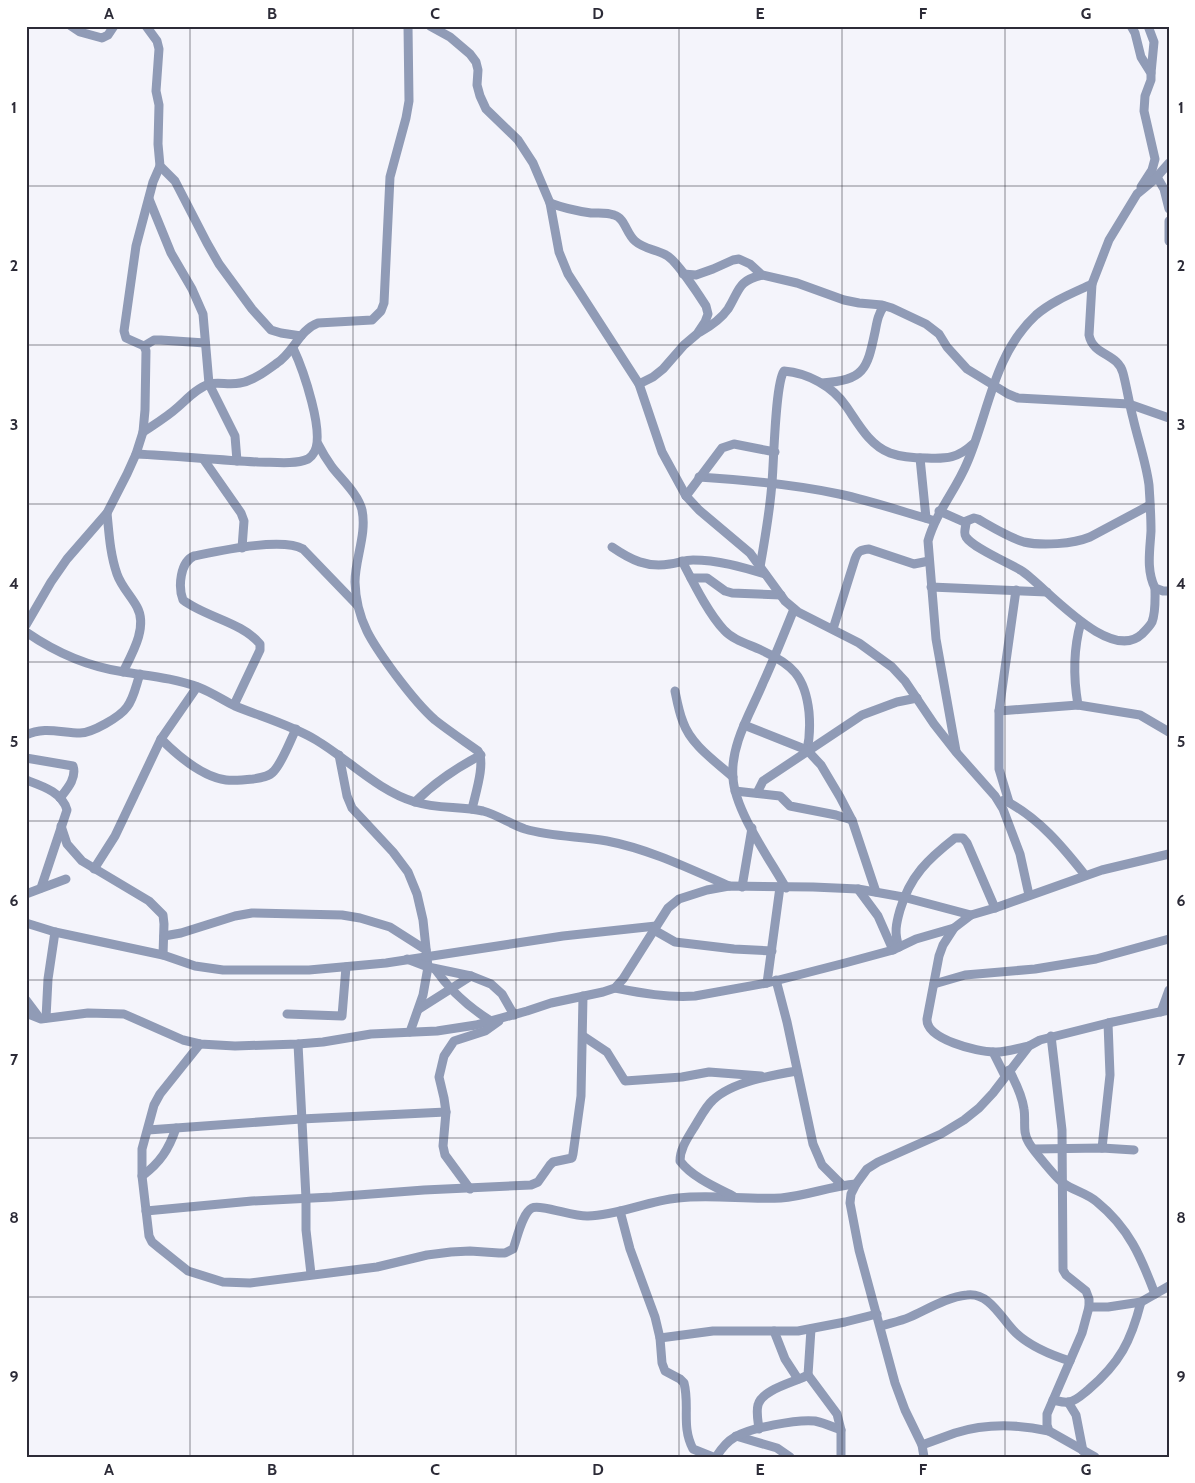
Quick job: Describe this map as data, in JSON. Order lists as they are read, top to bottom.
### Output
{
  "grid": {
    "columns": [
      "A",
      "B",
      "C",
      "D",
      "E",
      "F",
      "G"
    ],
    "rows": [
      "1",
      "2",
      "3",
      "4",
      "5",
      "6",
      "7",
      "8",
      "9"
    ]
  }
}
